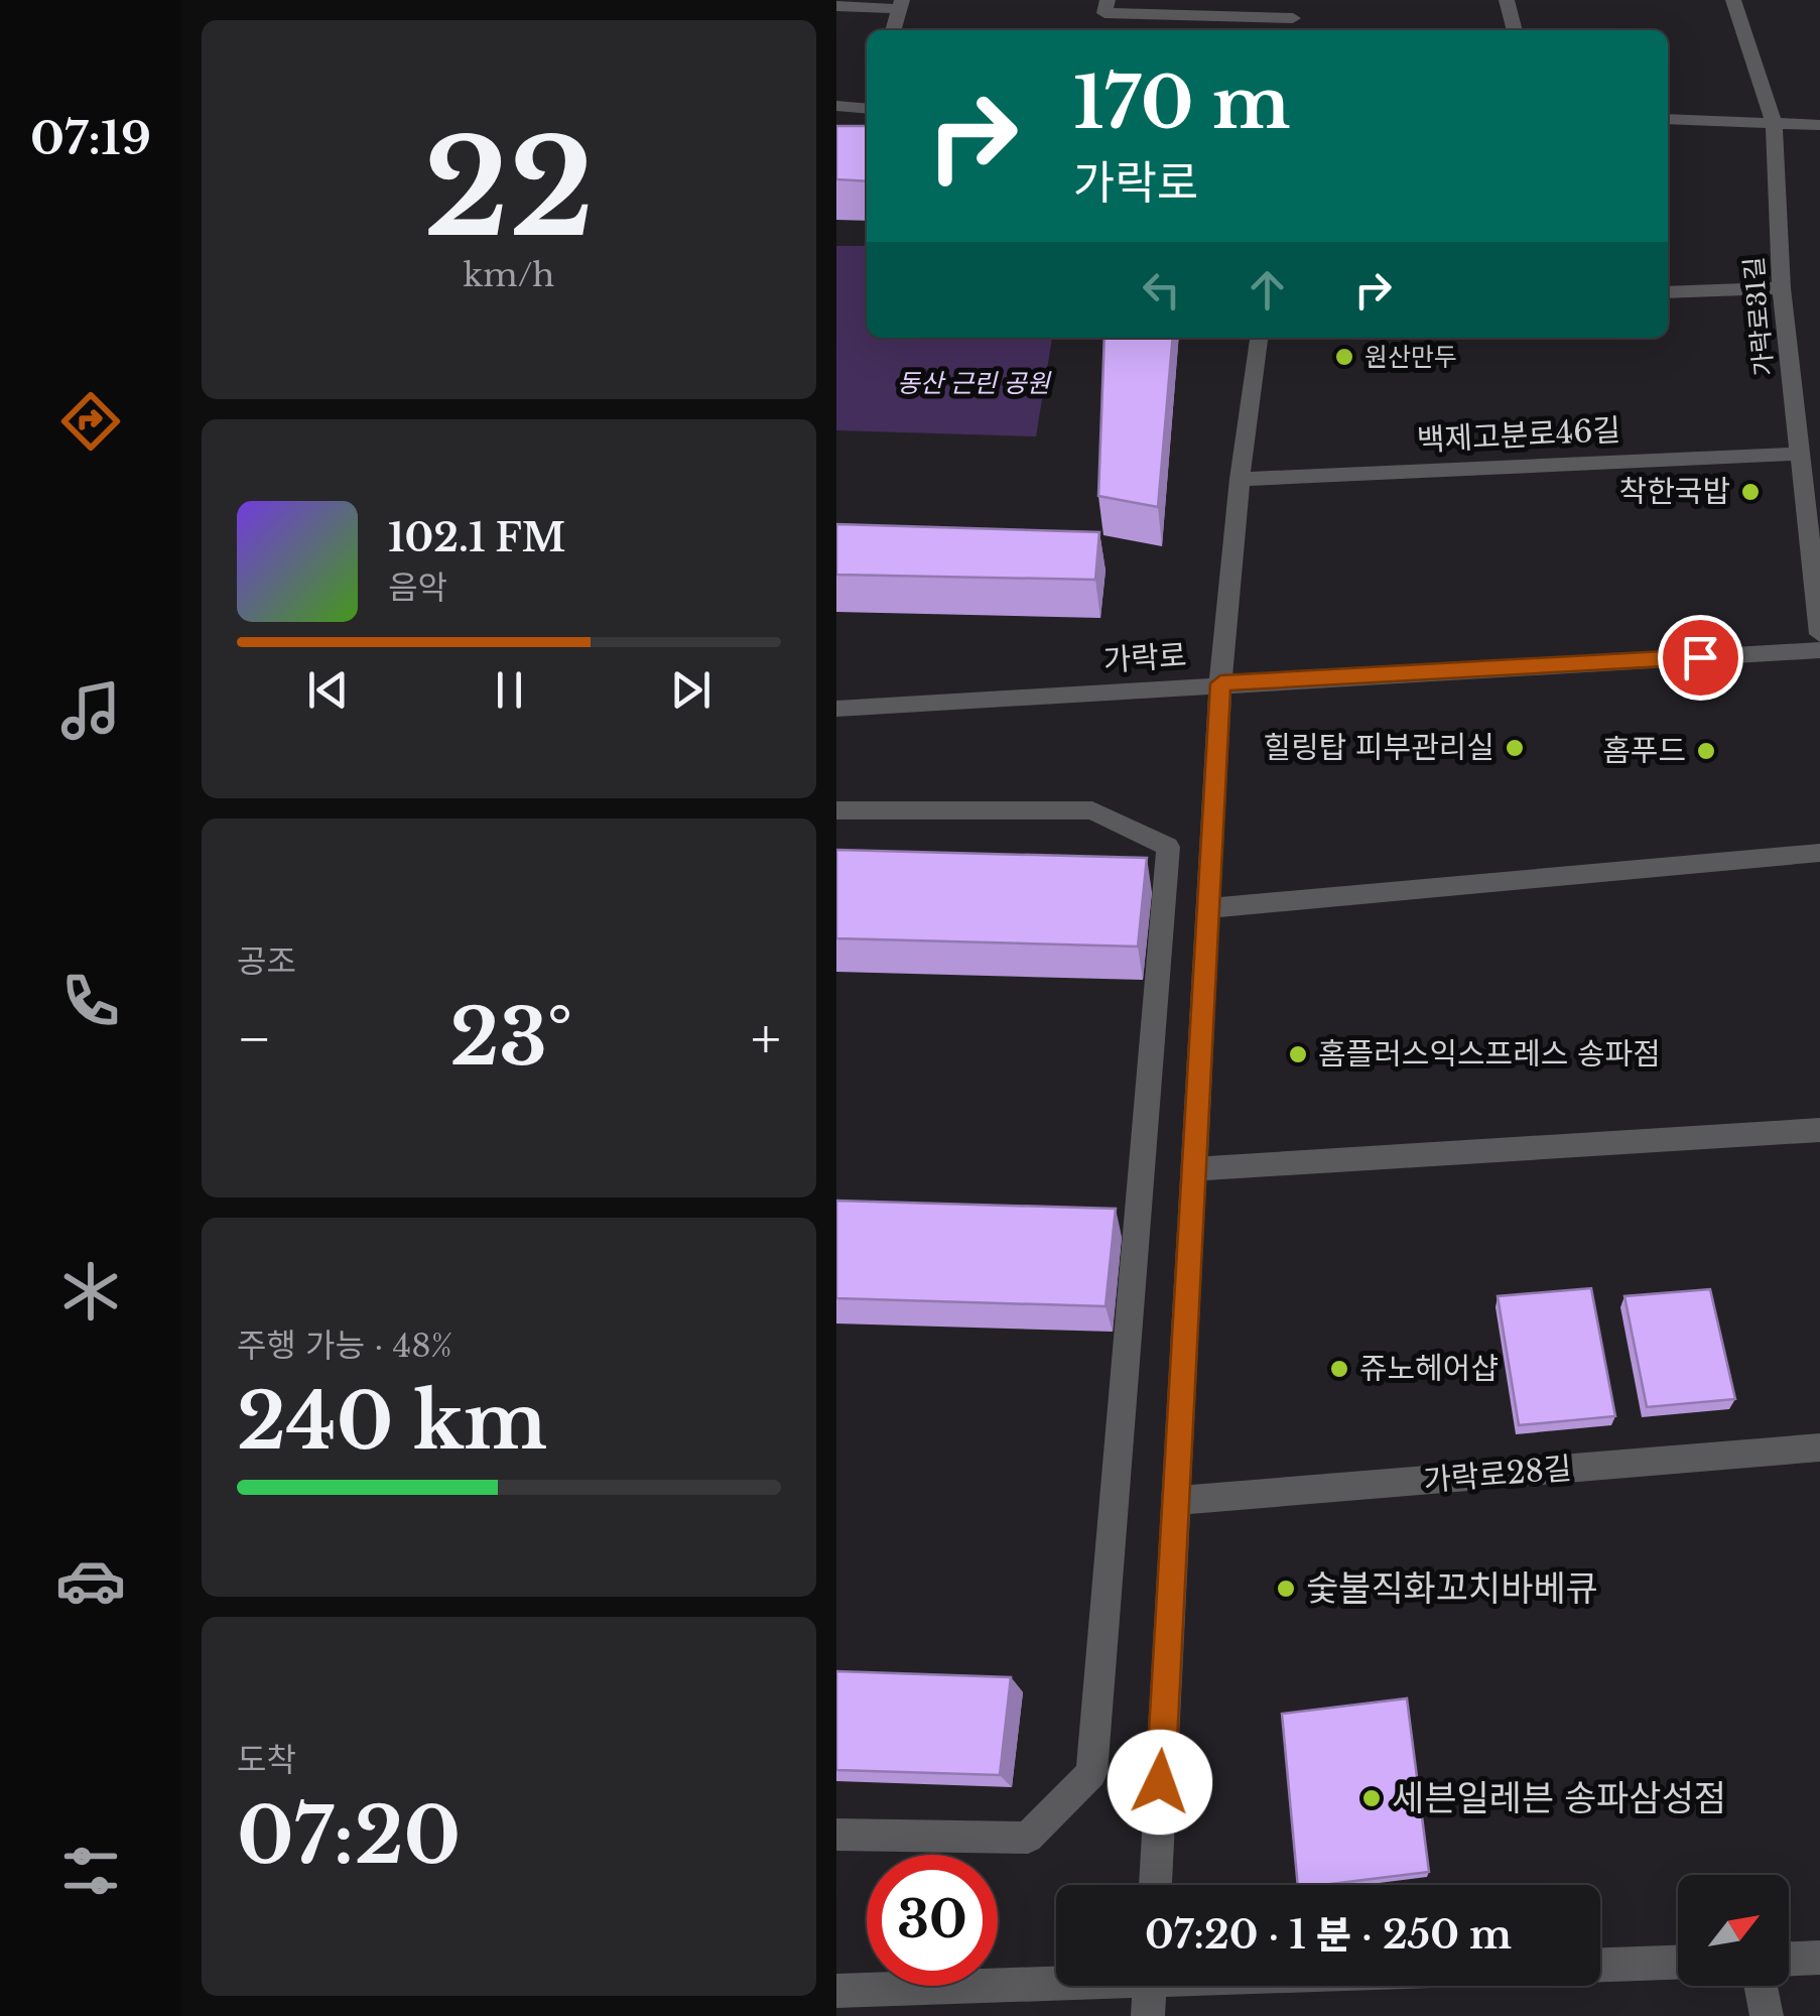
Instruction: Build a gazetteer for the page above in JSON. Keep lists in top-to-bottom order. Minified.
{"streets":{"street":["가락로31길","백제고분로46길","가락로","가락로28길"]},"crossings":[["가락로31길","백제고분로46길"]],"parks":["동산 근린 공원"],"places":["원산만두","착한국밥","힐링탑 피부관리실","홈푸드","홈플러스익스프레스 송파점","쥬노헤어샵","숯불직화꼬치바베큐","세븐일레븐 송파삼성점"],"north":"top right","page":{"tabs":"07:19","tile":[["22","km/h"],"공조",["주행 가능 · 48%","240 km"],["도착","07:20"]],"turn":["170 m","가락로"],"song":["102.1 FM","음악"],"heat":["−","23°","+"],"limit":"30","trip":"07:20 · 1 분 · 250 m"}}
